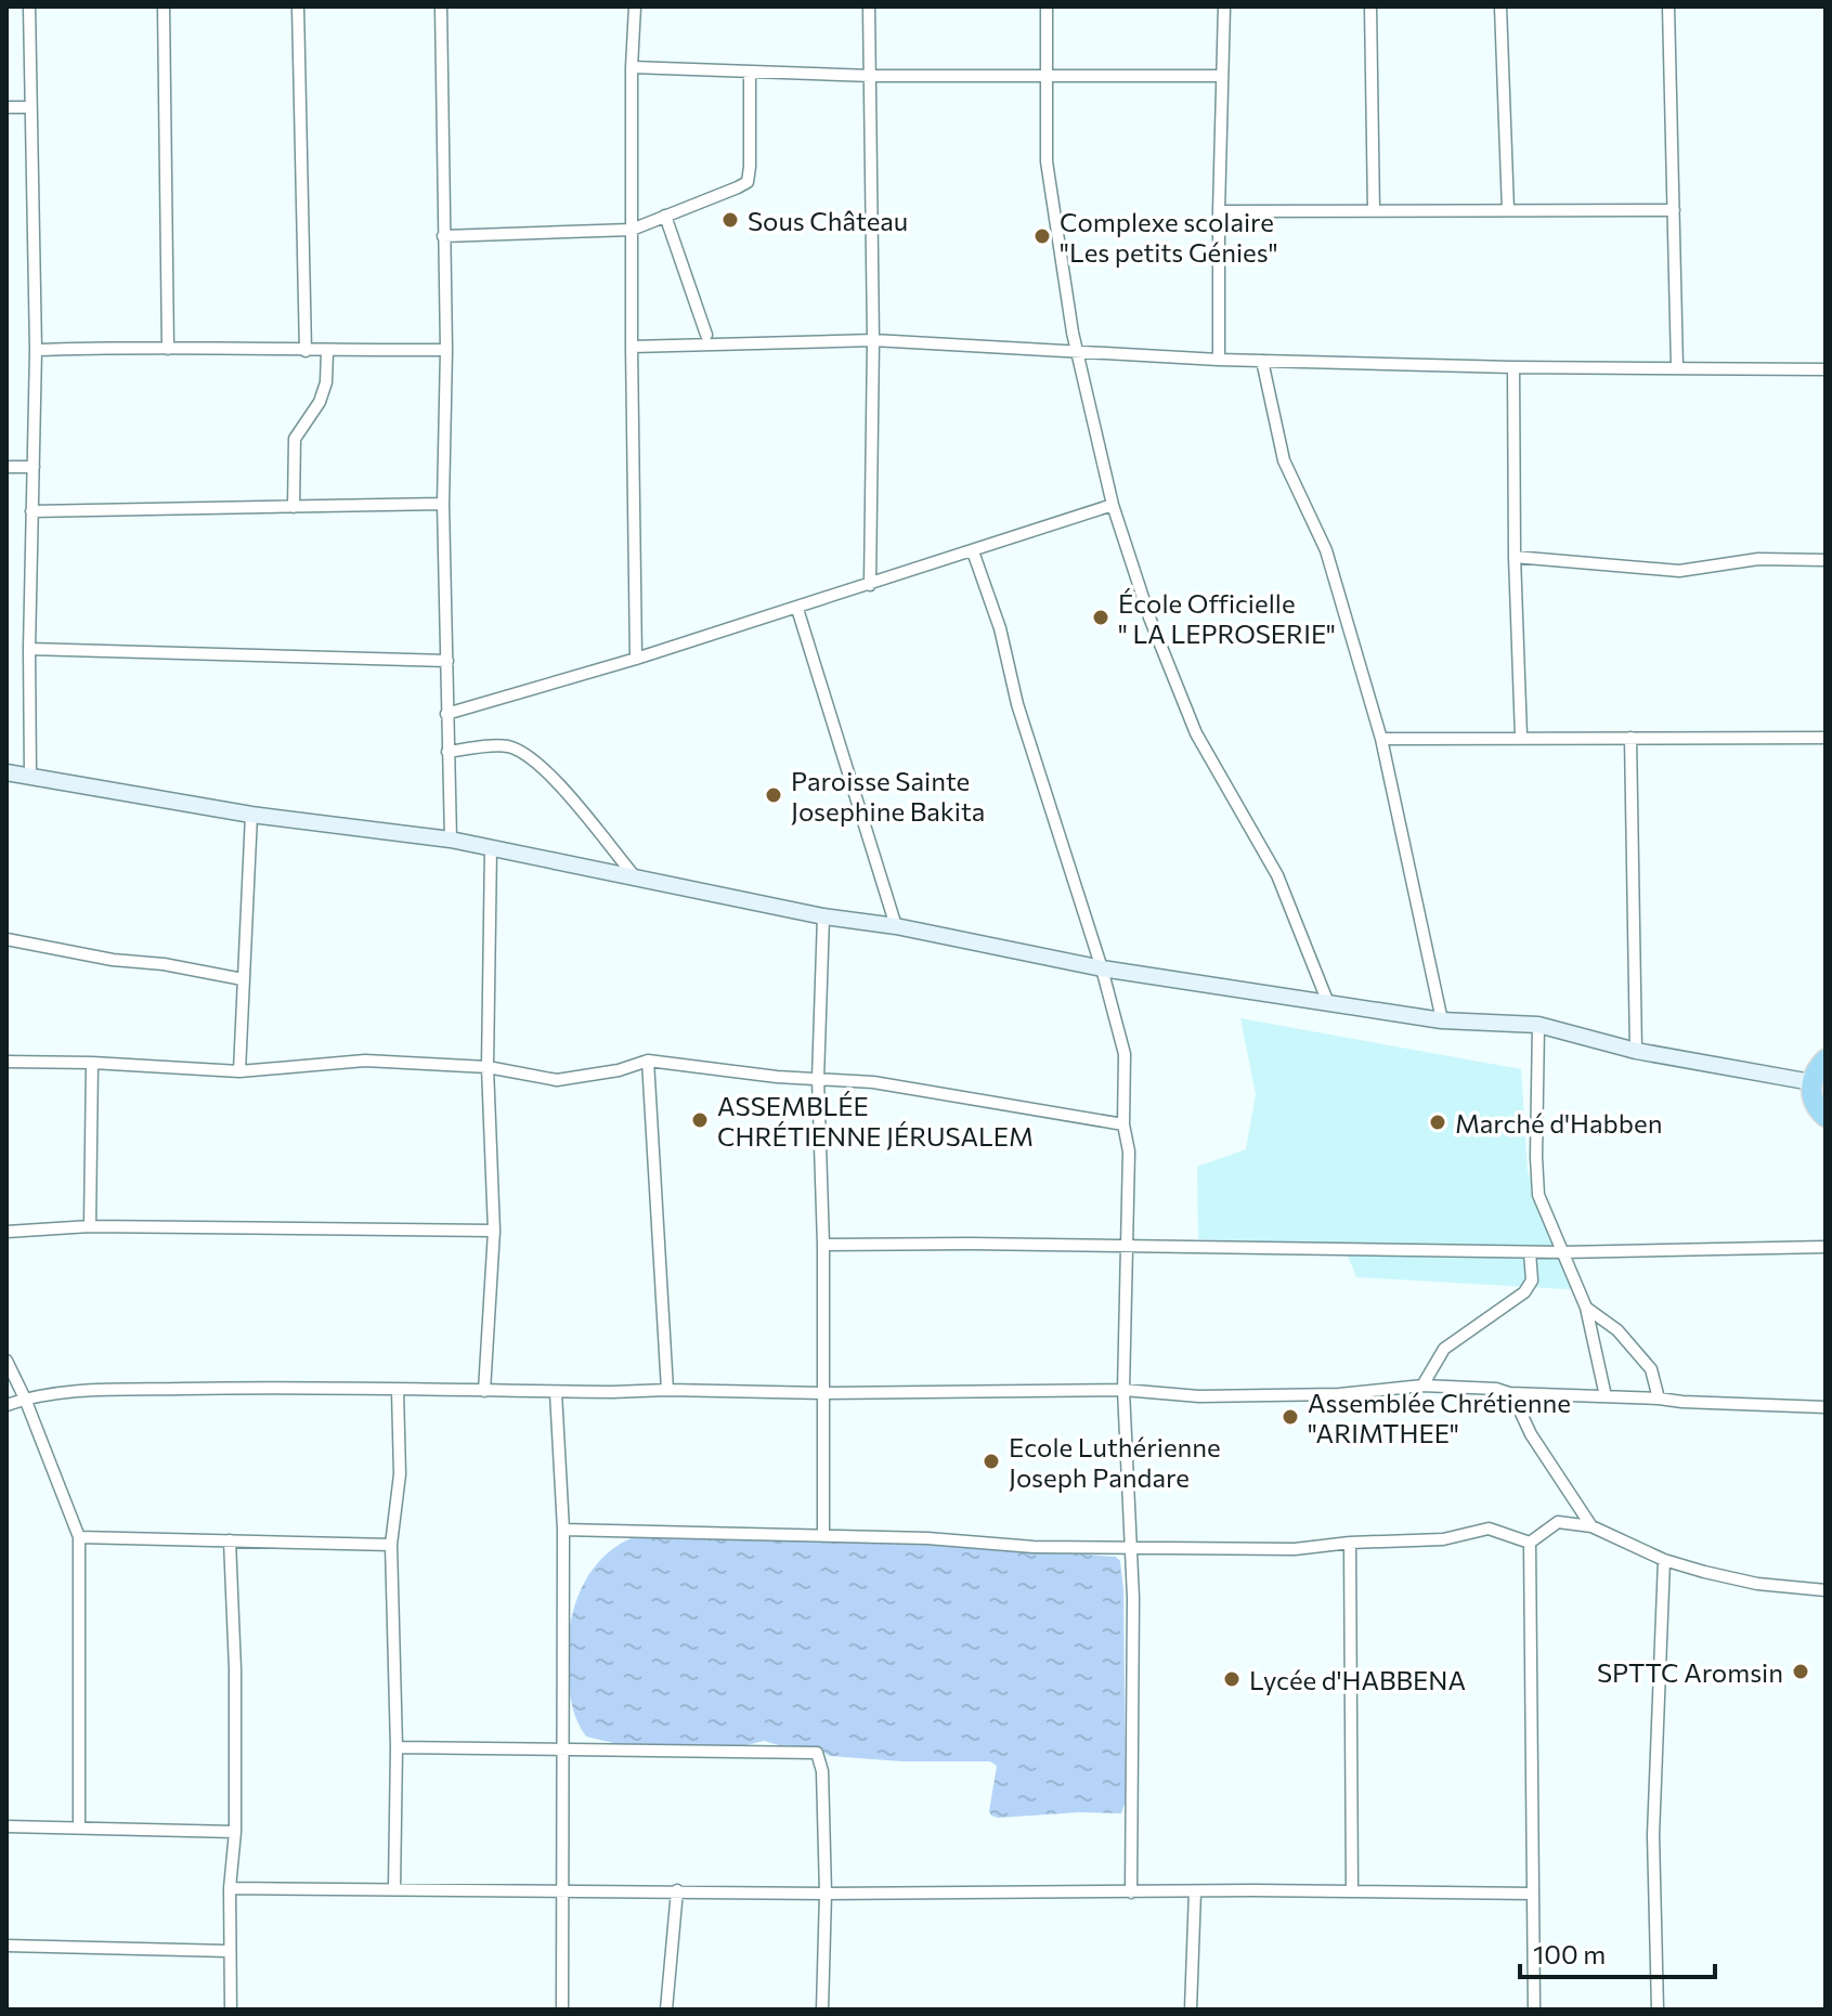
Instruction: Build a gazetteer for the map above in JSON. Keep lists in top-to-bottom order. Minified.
{"places":["Sous Château","Complexe scolaire \"Les petits Génies\"","École Officielle \" LA LEPROSERIE\"","Paroisse Sainte Josephine Bakita","ASSEMBLÉE CHRÉTIENNE JÉRUSALEM","Marché d'Habben","Assemblée Chrétienne \"ARIMTHEE\"","Ecole Luthérienne Joseph Pandare","SPTTC Aromsin","Lycée d'HABBENA"],"scale_bar":"100 m"}
